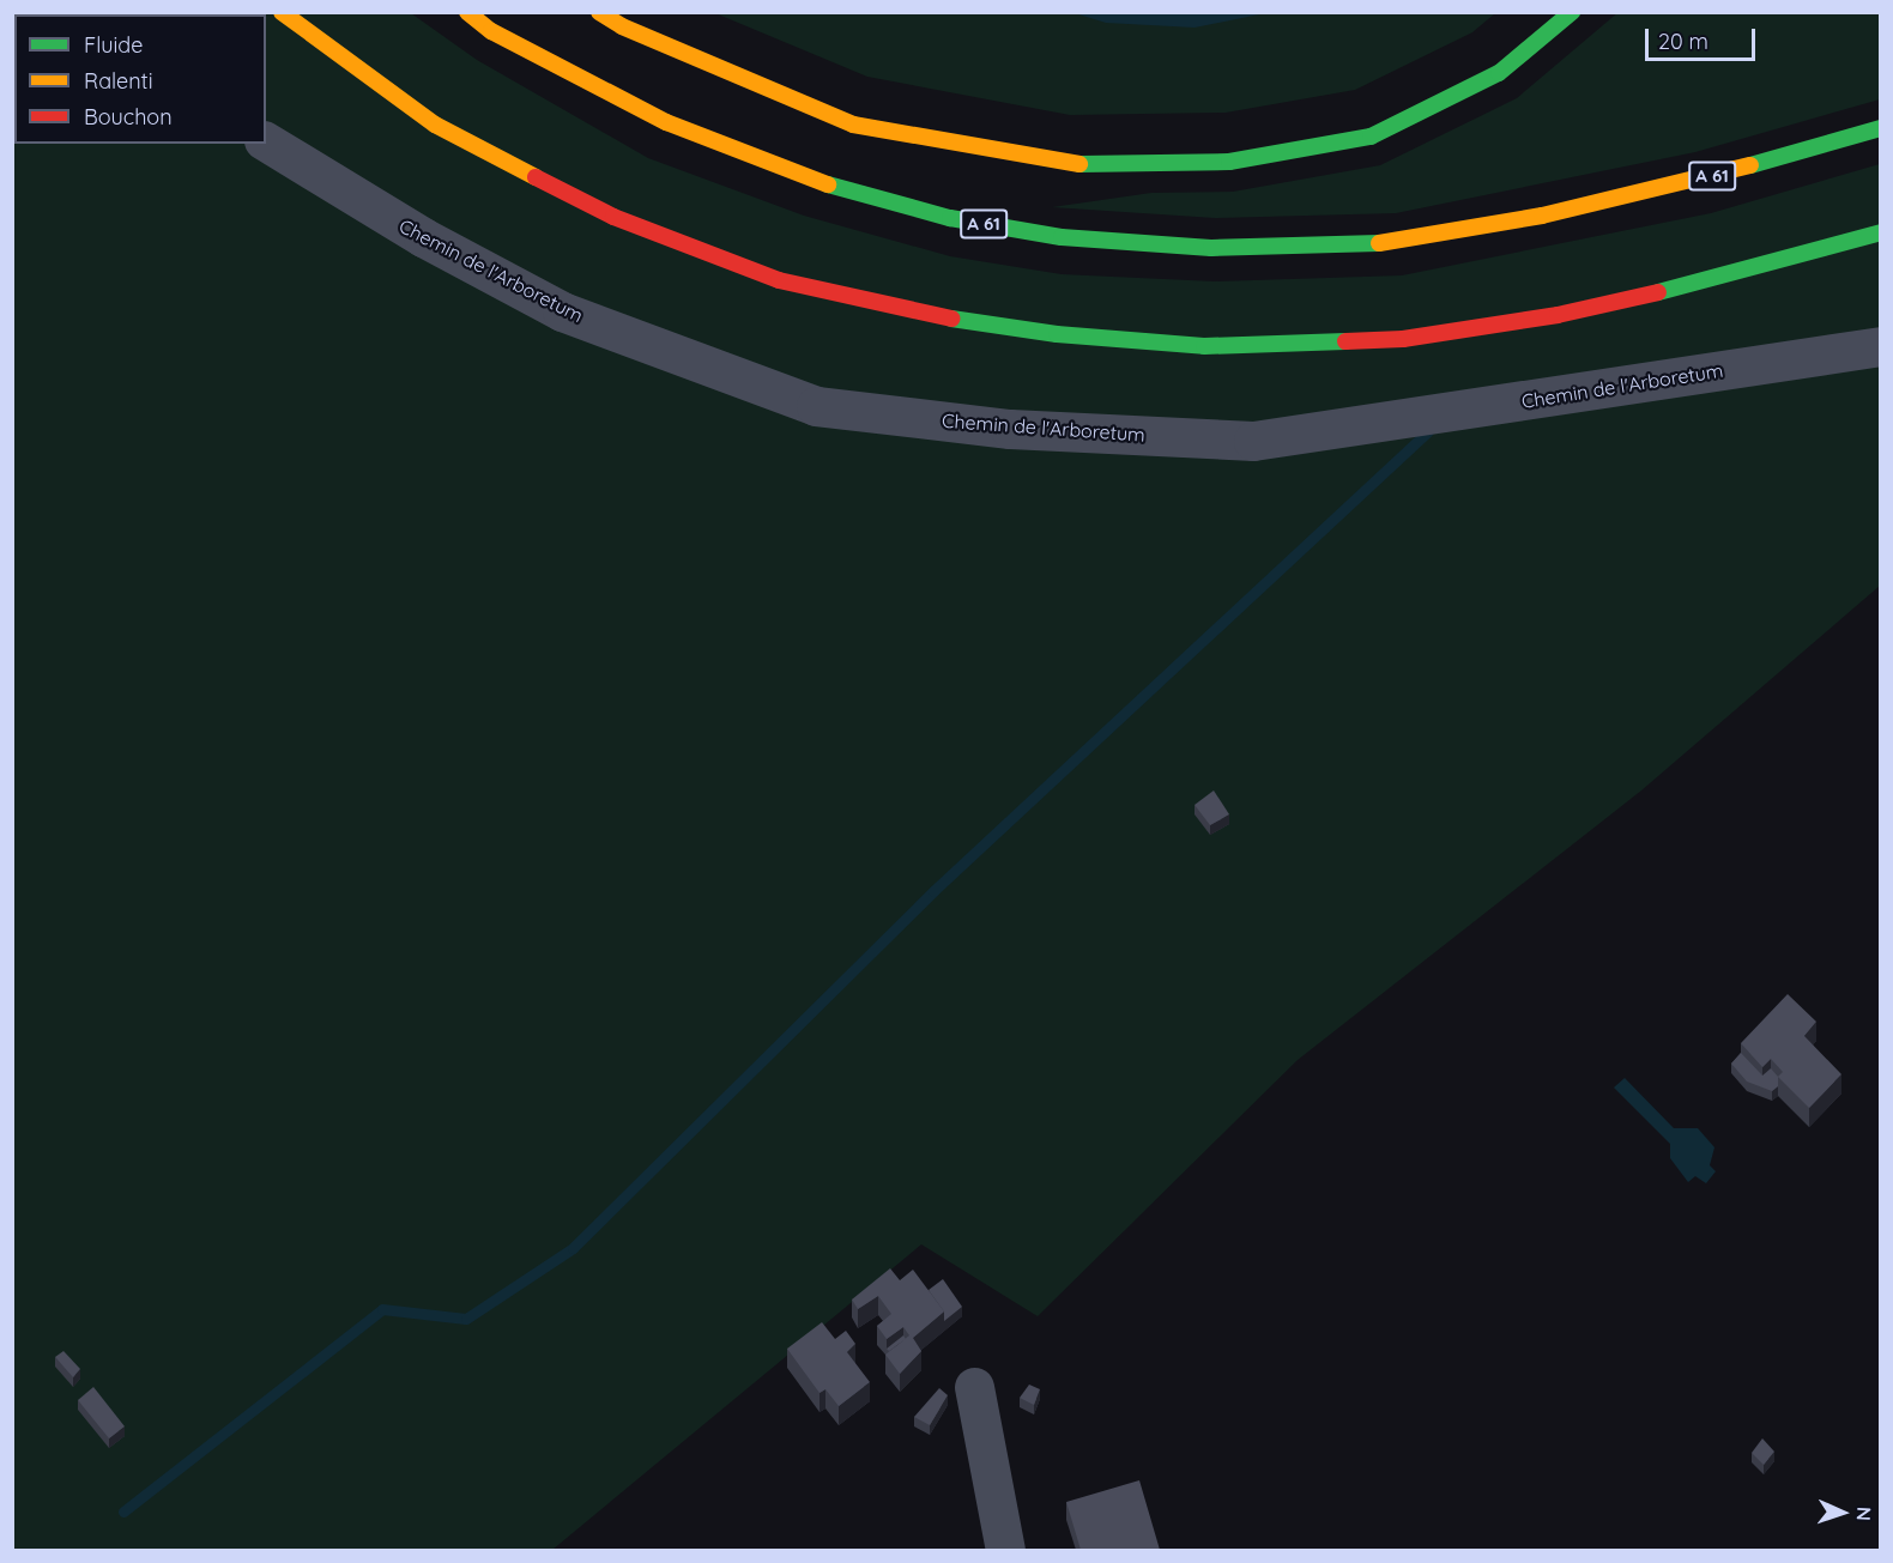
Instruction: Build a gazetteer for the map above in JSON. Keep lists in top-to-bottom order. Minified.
{"streets":{"highway":["A 61"],"street":["Chemin de l'Arboretum"]},"legend":["Fluide","Ralenti","Bouchon"],"scale_bar":"20 m","north":"right"}
